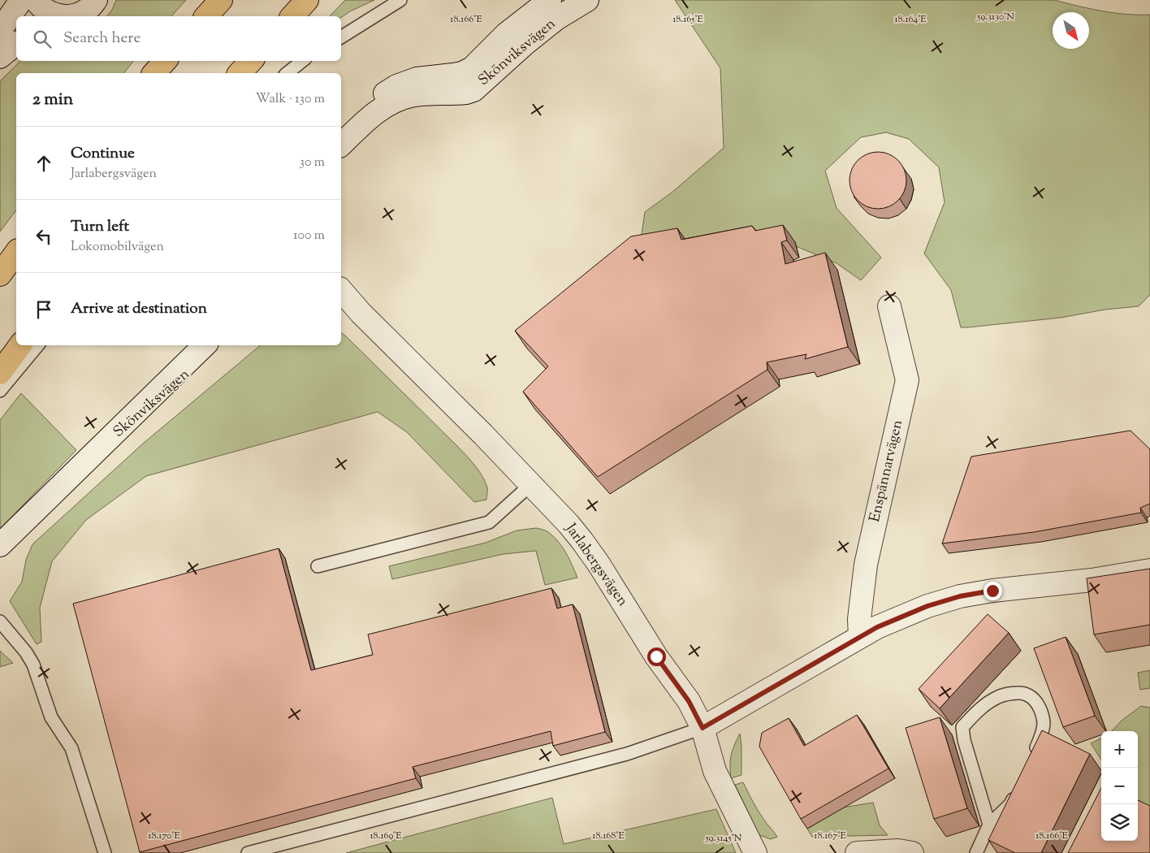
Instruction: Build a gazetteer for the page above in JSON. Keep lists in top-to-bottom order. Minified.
{"streets":{"street":["Skönviksvägen","Enspännarvägen","Jarlabergsvägen"]},"north":"bottom right","page":{"search":"Search here","heading":["2 min","Walk · 130 m"],"list":[["Continue","Jarlabergsvägen","30 m"],["Turn left","Lokomobilvägen","100 m"],"Arrive at destination"],"map_buttons":["+","−"]},"coordinates":["59.3130°N","18.166°E","18.165°E","18.164°E","18.170°E","18.169°E","18.168°E","18.167°E","59.3145°N"]}
